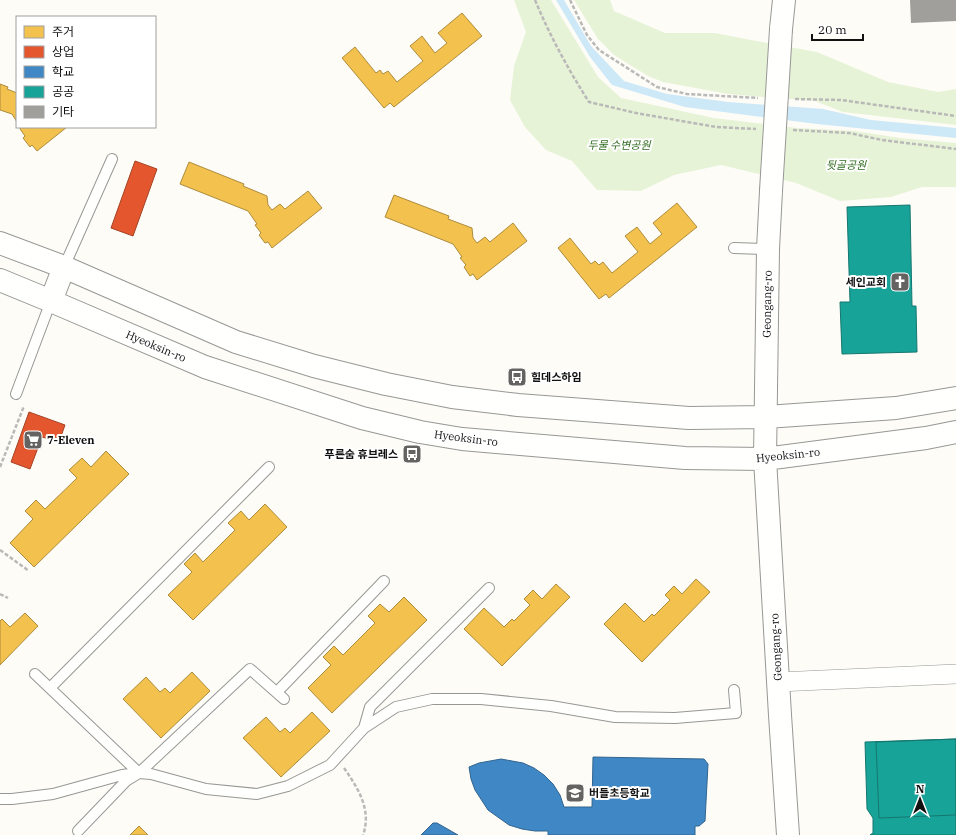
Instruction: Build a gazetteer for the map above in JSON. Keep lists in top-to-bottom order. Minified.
{"streets":{"street":["Geongang-ro","Hyeoksin-ro"]},"crossings":[["Geongang-ro","Hyeoksin-ro"]],"parks":["두물 수변공원","뒷골공원"],"places":{"church":["세인교회"],"bus stop":["힐데스하임","푸른숨 휴브레스"],"supermarket":["7-Eleven"],"school or university":["버들초등학교"]},"legend":["주거","상업","학교","공공","기타"],"scale_bar":"20 m","north":"top"}
